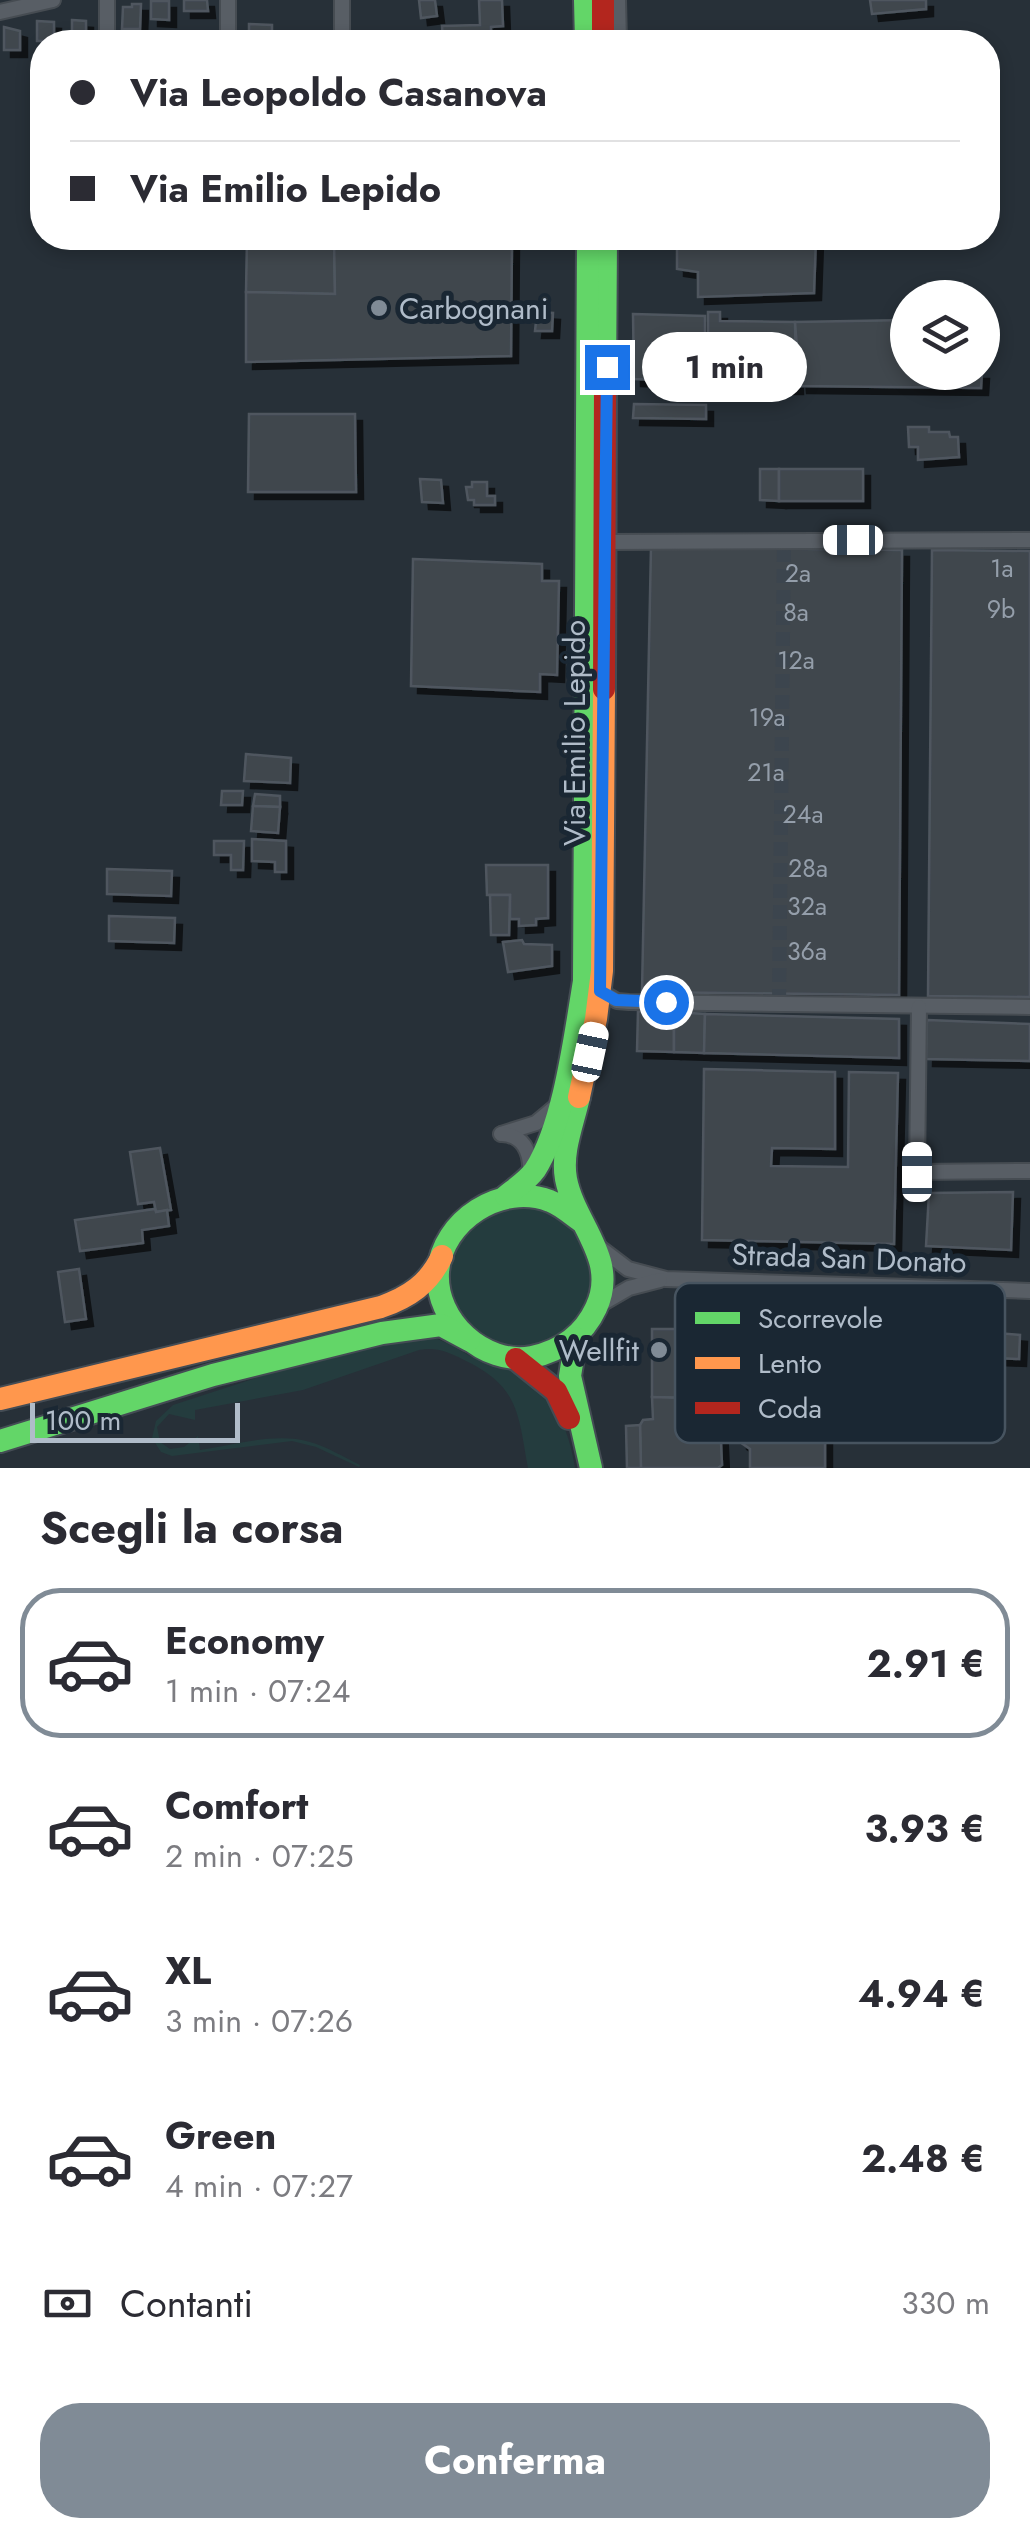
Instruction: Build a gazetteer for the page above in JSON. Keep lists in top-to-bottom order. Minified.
{"streets":{"main road":["Via Emilio Lepido"],"street":["Strada San Donato"]},"crossings":[["Via Emilio Lepido","Strada San Donato"]],"places":["Carbognani","Wellfit"],"house_numbers":["1a","2a","9b","8a","12a","19a","21a","24a","28a","32a","36a"],"legend":["Scorrevole","Lento","Coda"],"scale_bar":"100 m","page":{"banner":["Via Leopoldo Casanova","Via Emilio Lepido"],"bubble":"1 min","scale":"100 m","heading":"Scegli la corsa","list":[{"name":"Economy","note":"1 min · 07:24","value":"2.91 €"},{"name":"Comfort","note":"2 min · 07:25","value":"3.93 €"},{"name":"XL","note":"3 min · 07:26","value":"4.94 €"},{"name":"Green","note":"4 min · 07:27","value":"2.48 €"}],"pay":["Contanti","330 m"],"buttons":"Conferma"}}
